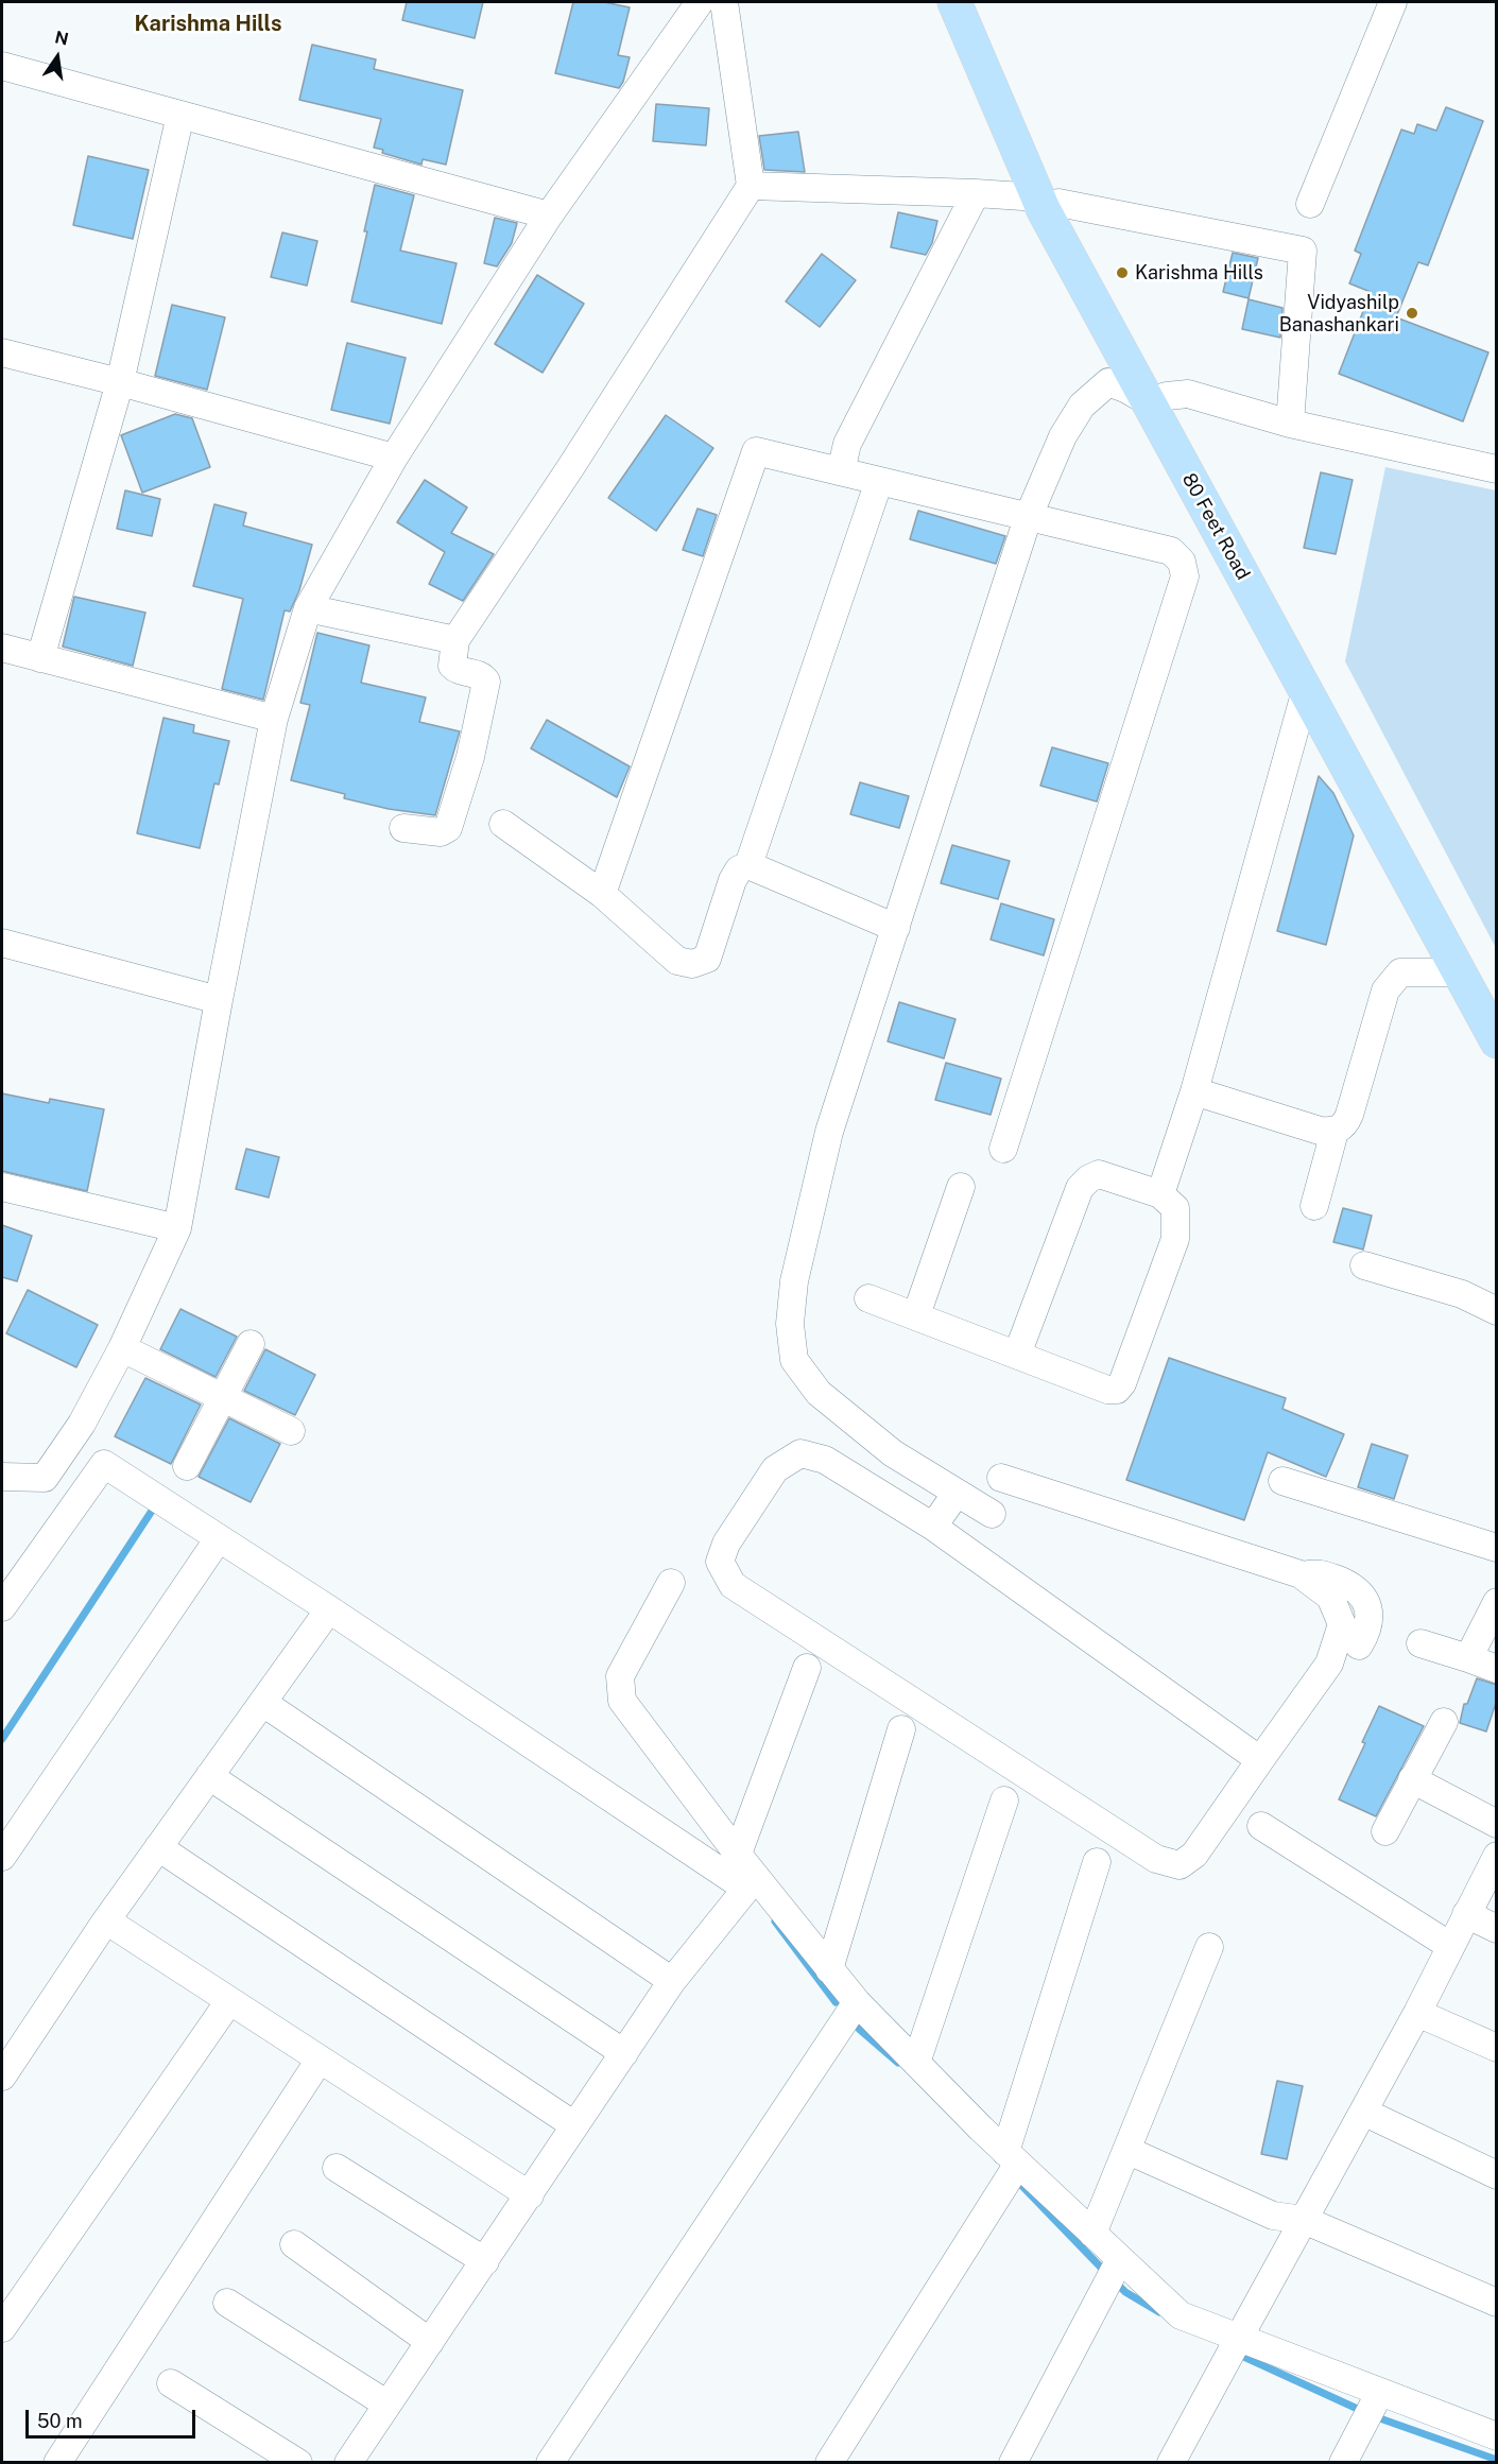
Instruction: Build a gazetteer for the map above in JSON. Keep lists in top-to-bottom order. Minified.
{"streets":{"main road":["80 Feet Road"]},"districts":["Karishma Hills"],"places":["Karishma Hills","Vidyashilp Banashankari"],"scale_bar":"50 m","north":"top"}
